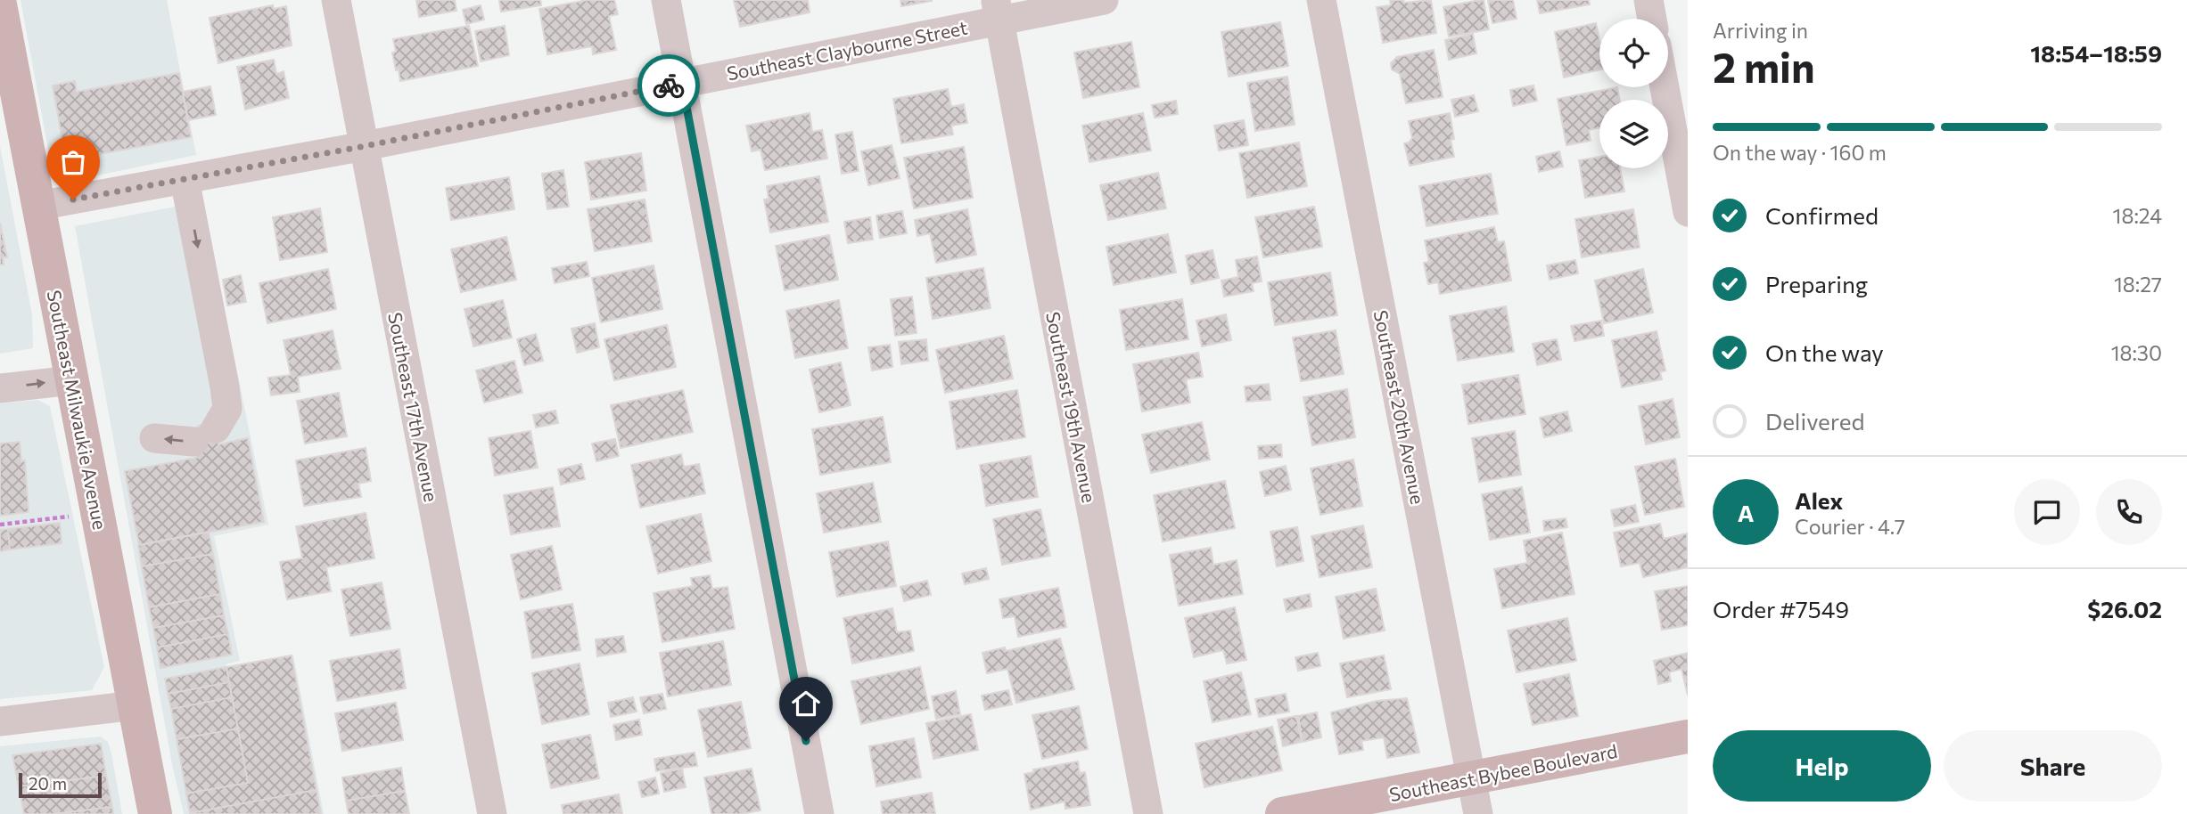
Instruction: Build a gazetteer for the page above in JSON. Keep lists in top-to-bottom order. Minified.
{"streets":{"main road":["Southeast Milwaukie Avenue","Southeast Bybee Boulevard"],"street":["Southeast Claybourne Street","Southeast 17th Avenue","Southeast 19th Avenue","Southeast 20th Avenue"]},"crossings":[["Southeast Claybourne Street","Southeast 17th Avenue"],["Southeast Claybourne Street","Southeast 19th Avenue"],["Southeast Claybourne Street","Southeast Milwaukie Avenue"],["Southeast 20th Avenue","Southeast Bybee Boulevard"]],"scale_bar":"20 m","page":{"heading":["2 min","Arriving in","18:54–18:59"],"panel":["Alex","Courier · 4.7","Order #7549","$26.02"],"bar":"On the way · 160 m","list":[["Confirmed","18:24"],["Preparing","18:27"],["On the way","18:30"],"Delivered"],"round":"A","buttons":["Help","Share"],"scale":"20 m"}}
